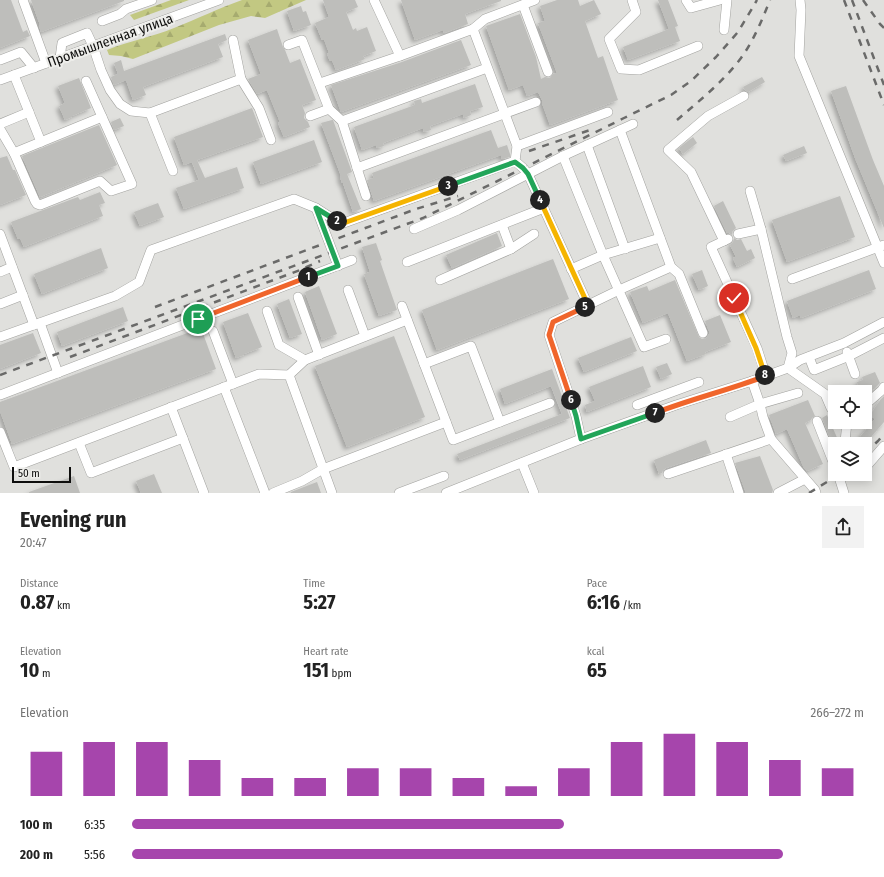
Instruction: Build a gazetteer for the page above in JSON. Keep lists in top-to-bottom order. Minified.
{"streets":{"street":["Промышленная улица"]},"scale_bar":"50 m","page":{"pins":["3","4","2","1","5","8","6","7"],"scale":"50 m","heading":["Evening run","20:47"],"stats":[["Distance","0.87 km"],["Time","5:27"],["Pace","6:16 /km"],["Elevation","10 m"],["Heart rate","151 bpm"],["kcal","65"]],"chart":["Elevation","266–272 m"],"list":[{"name":"100 m","note":"6:35"},{"name":"200 m","note":"5:56"}]}}
